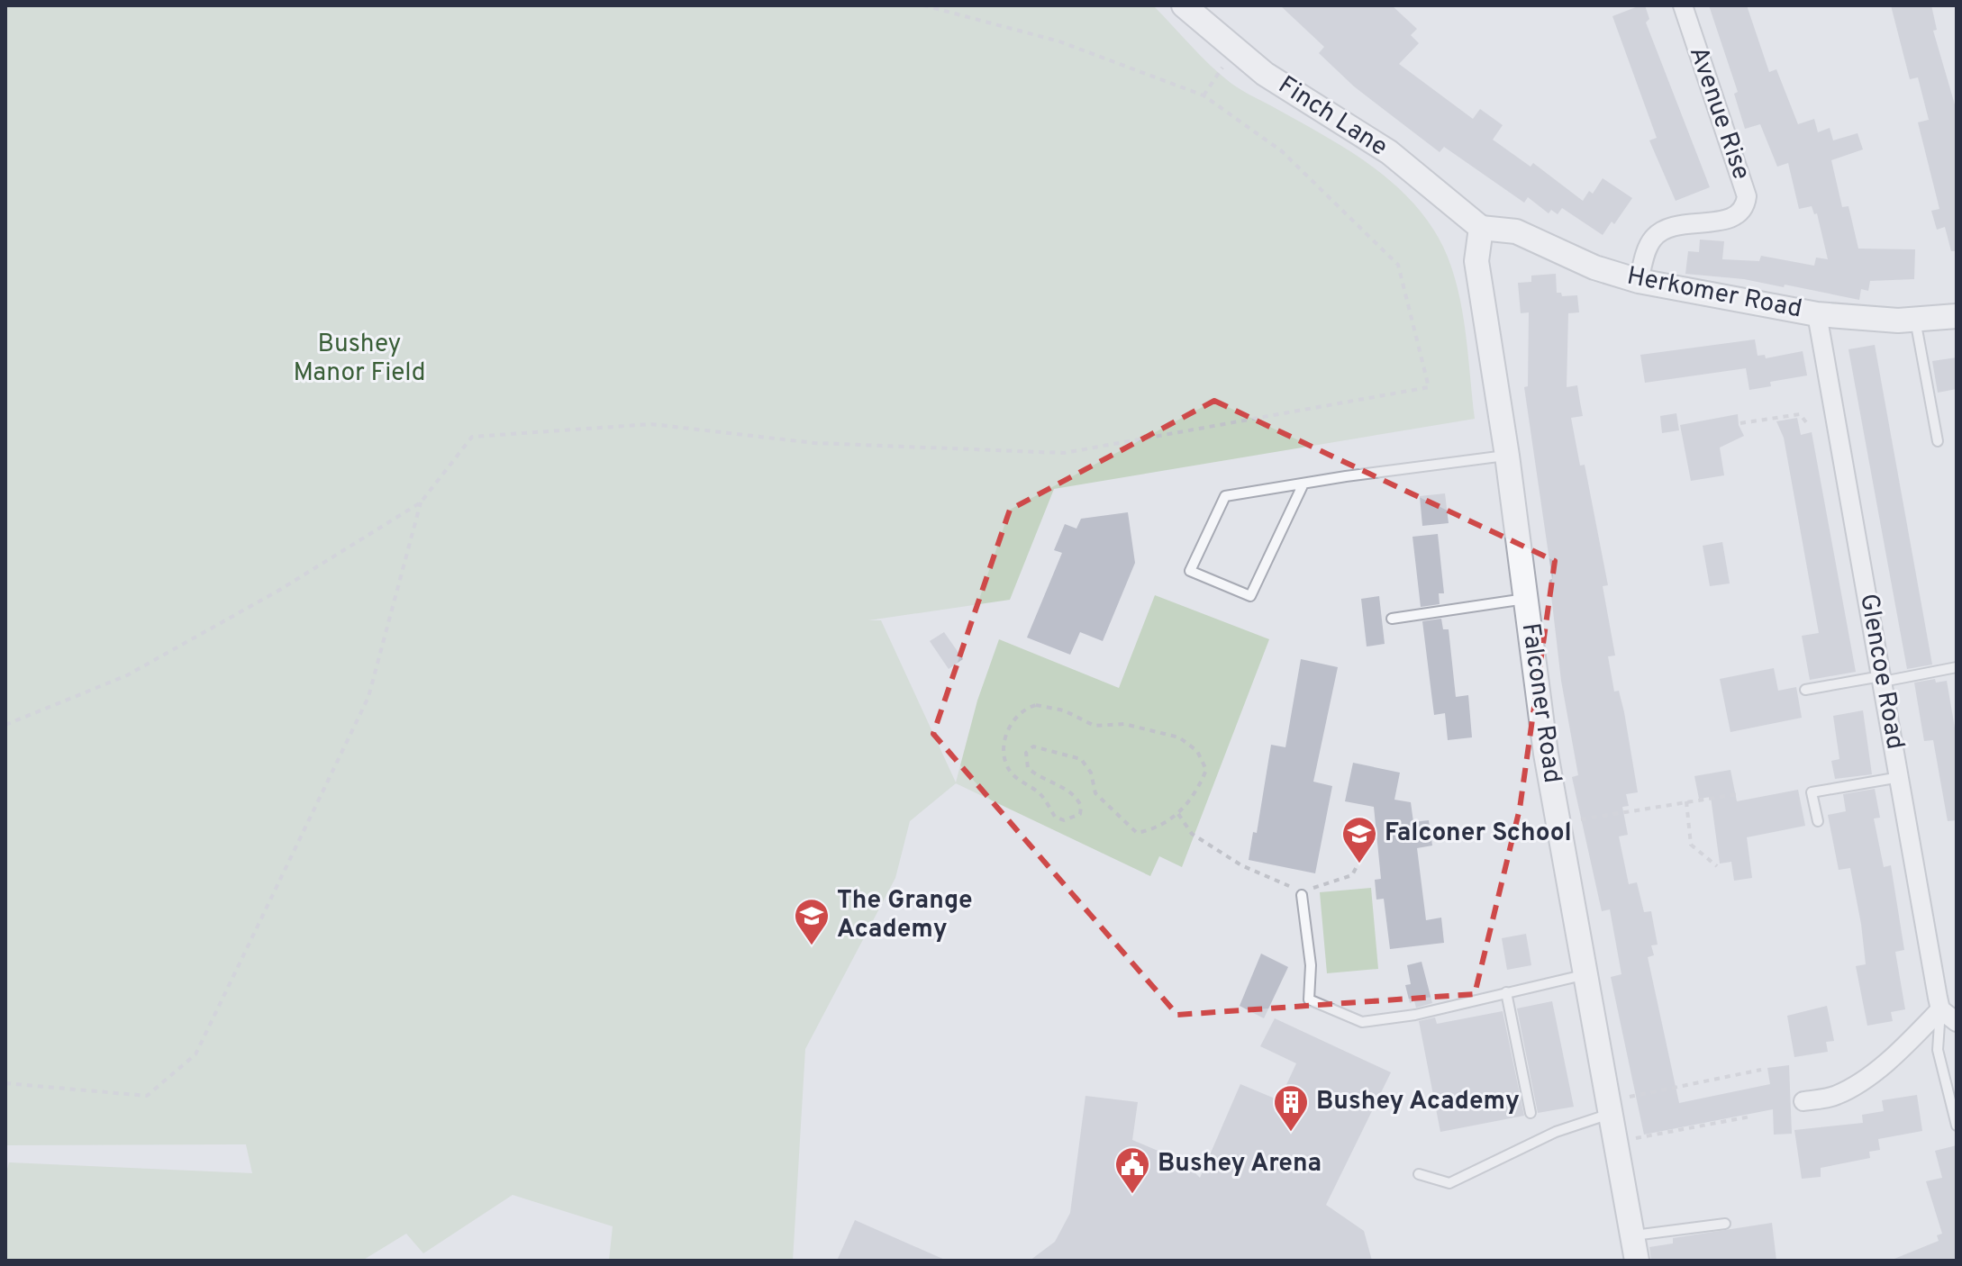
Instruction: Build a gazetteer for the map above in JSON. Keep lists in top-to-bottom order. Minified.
{"streets":{"street":["Avenue Rise","Finch Lane","Herkomer Road","Glencoe Road","Falconer Road"]},"crossings":[["Avenue Rise","Herkomer Road"],["Finch Lane","Herkomer Road"],["Finch Lane","Falconer Road"],["Herkomer Road","Glencoe Road"],["Herkomer Road","Falconer Road"]],"parks":["Bushey Manor Field"],"places":{"school or university":["Falconer School","The Grange Academy"],"building":["Bushey Academy"],"public building":["Bushey Arena"]}}
